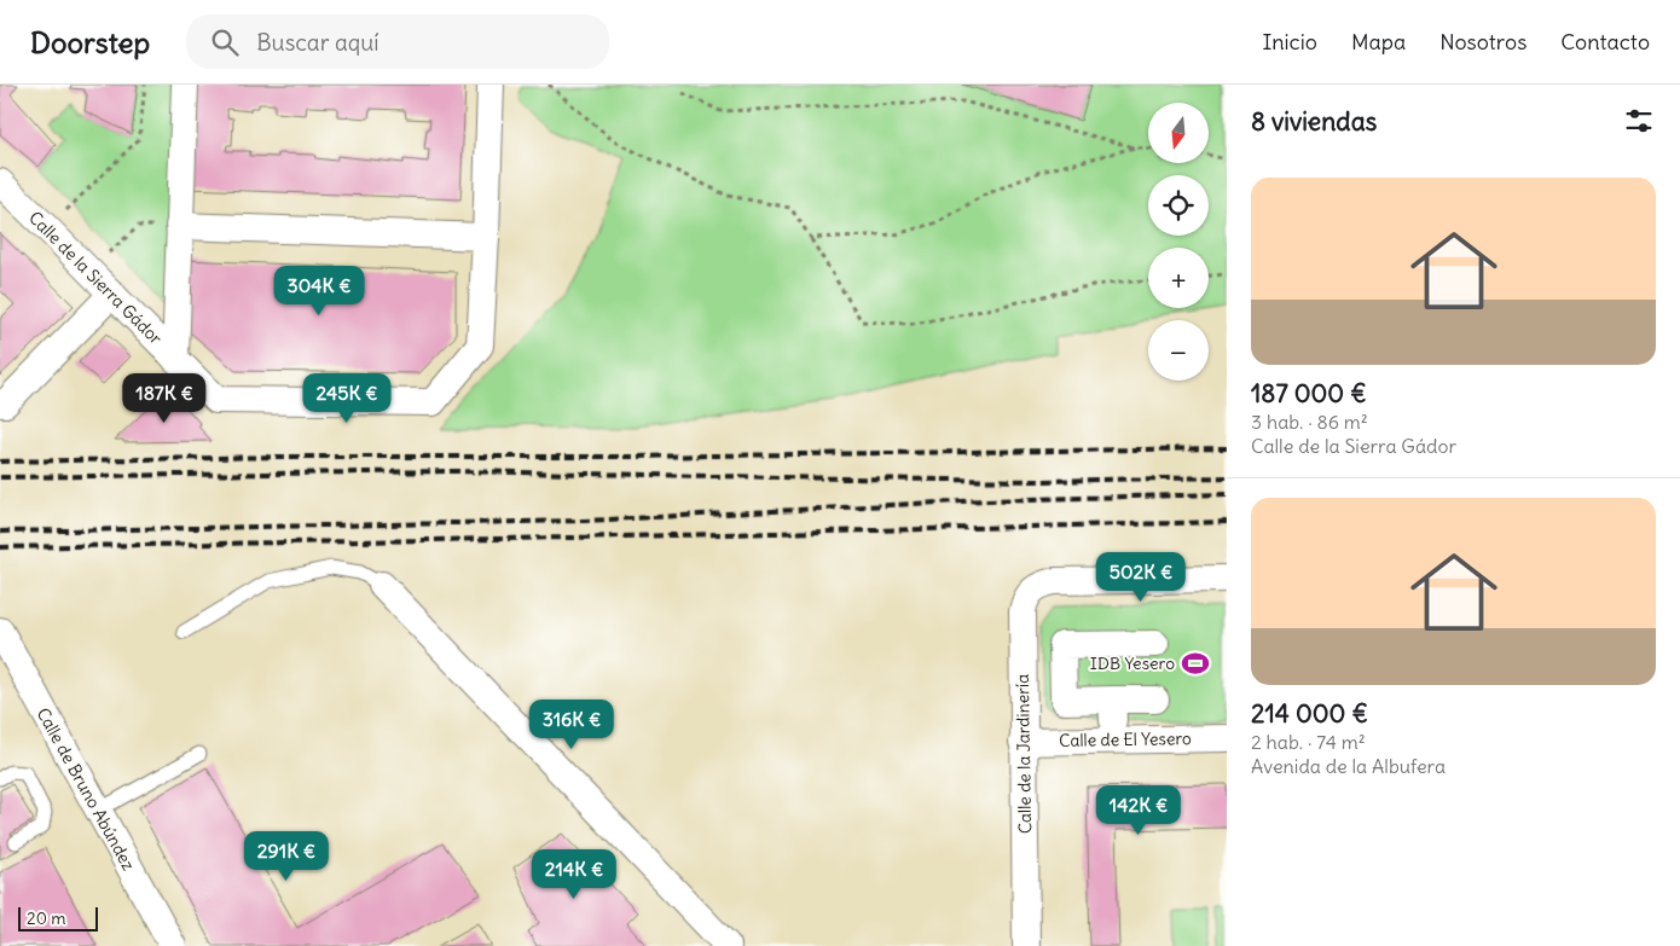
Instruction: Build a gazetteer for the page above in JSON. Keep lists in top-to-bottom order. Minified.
{"streets":{"street":["Calle de la Sierra Gádor","Calle de El Yesero","Calle de la Jardinería","Calle de Bruno Abúndez"]},"crossings":[["Calle de El Yesero","Calle de la Jardinería"]],"places":{"sports":["IDB Yesero"]},"scale_bar":"20 m","north":"bottom","page":{"header":"Doorstep","search":"Buscar aquí","nav":["Inicio","Mapa","Nosotros","Contacto"],"heading":"8 viviendas","map_buttons":["+","−"],"list":[{"name":"187 000 €","note":"3 hab. · 86 m² · Calle de la Sierra Gádor"},{"name":"214 000 €","note":"2 hab. · 74 m² · Avenida de la Albufera"}],"price":["304K €","187K €","245K €","502K €","316K €","142K €","291K €","214K €"],"scale":"20 m"}}
